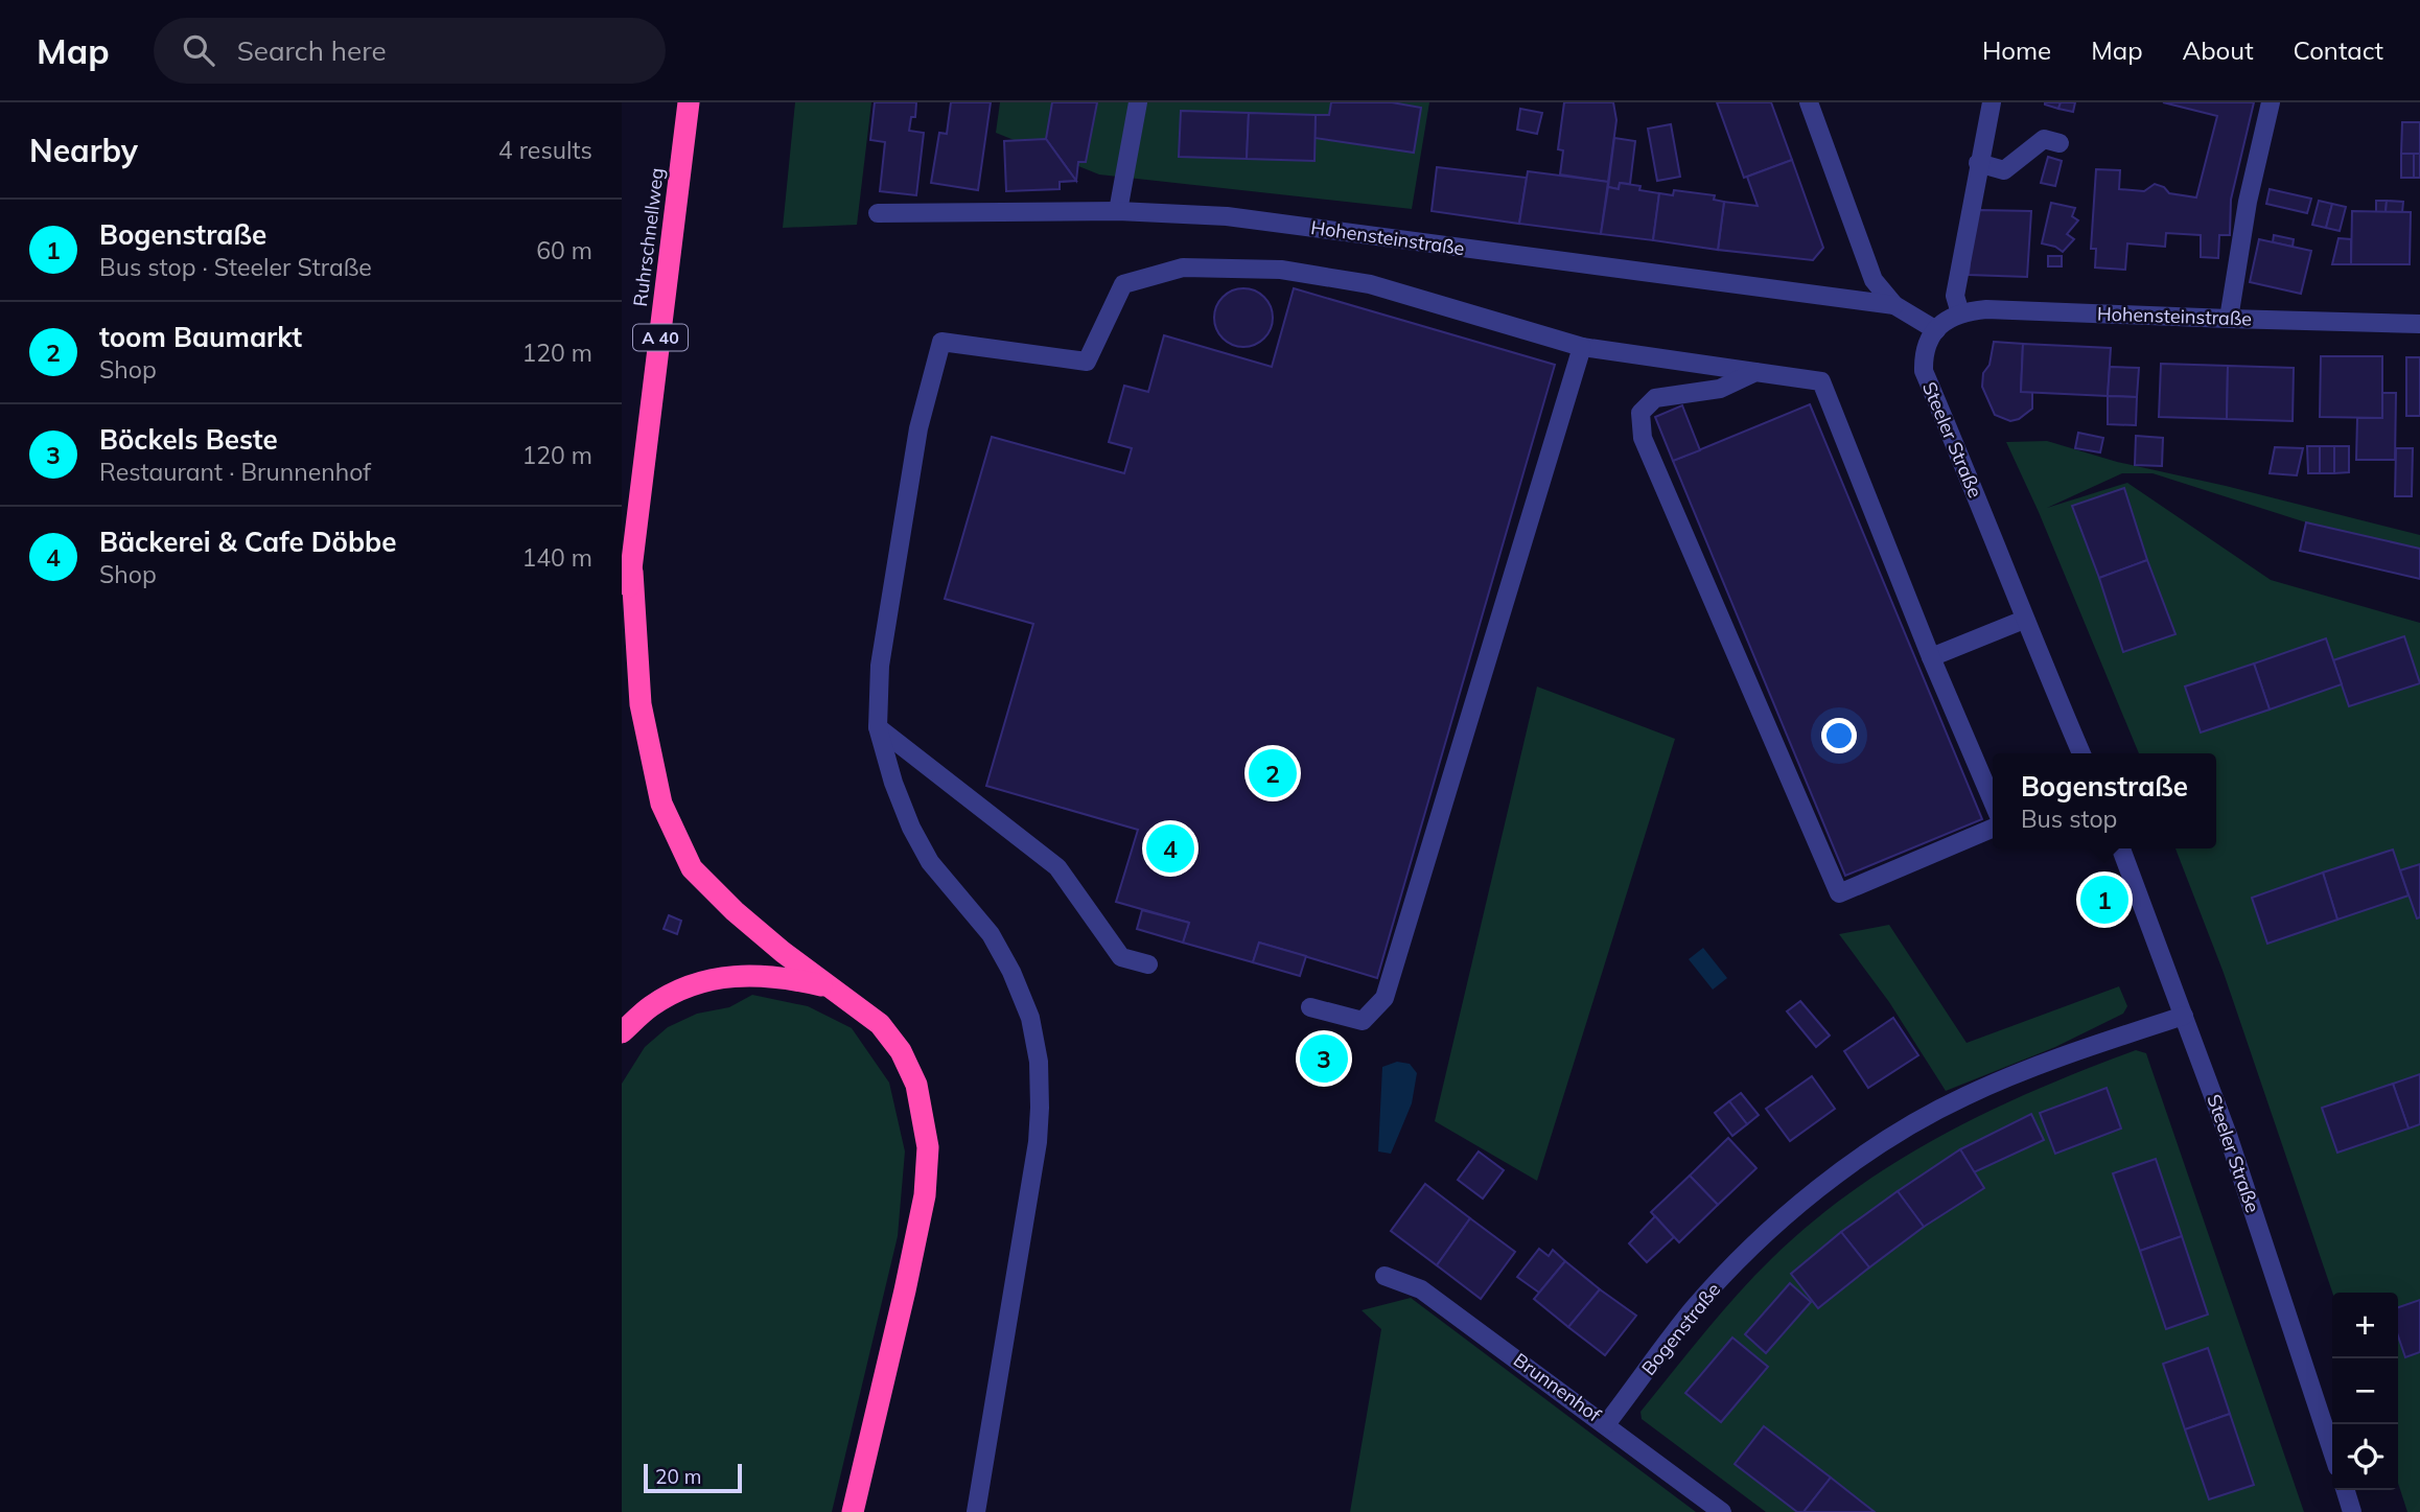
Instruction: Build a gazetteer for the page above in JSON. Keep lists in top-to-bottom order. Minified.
{"streets":{"highway":["Ruhrschnellweg","A 40"],"street":["Hohensteinstraße","Steeler Straße","Bogenstraße","Brunnenhof"]},"crossings":[["Hohensteinstraße","Steeler Straße"],["Steeler Straße","Bogenstraße"],["Bogenstraße","Brunnenhof"]],"scale_bar":"20 m","page":{"header":"Map","search":"Search here","nav":["Home","Map","About","Contact"],"heading":["Nearby","4 results"],"list":[{"mark":"1","name":"Bogenstraße","note":"Bus stop · Steeler Straße","value":"60 m"},{"mark":"2","name":"toom Baumarkt","note":"Shop","value":"120 m"},{"mark":"3","name":"Böckels Beste","note":"Restaurant · Brunnenhof","value":"120 m"},{"mark":"4","name":"Bäckerei & Cafe Döbbe","note":"Shop","value":"140 m"}],"pins":["2","4","1","3"],"popup":["Bogenstraße","Bus stop"],"map_buttons":["+","−"],"scale":"20 m"}}
